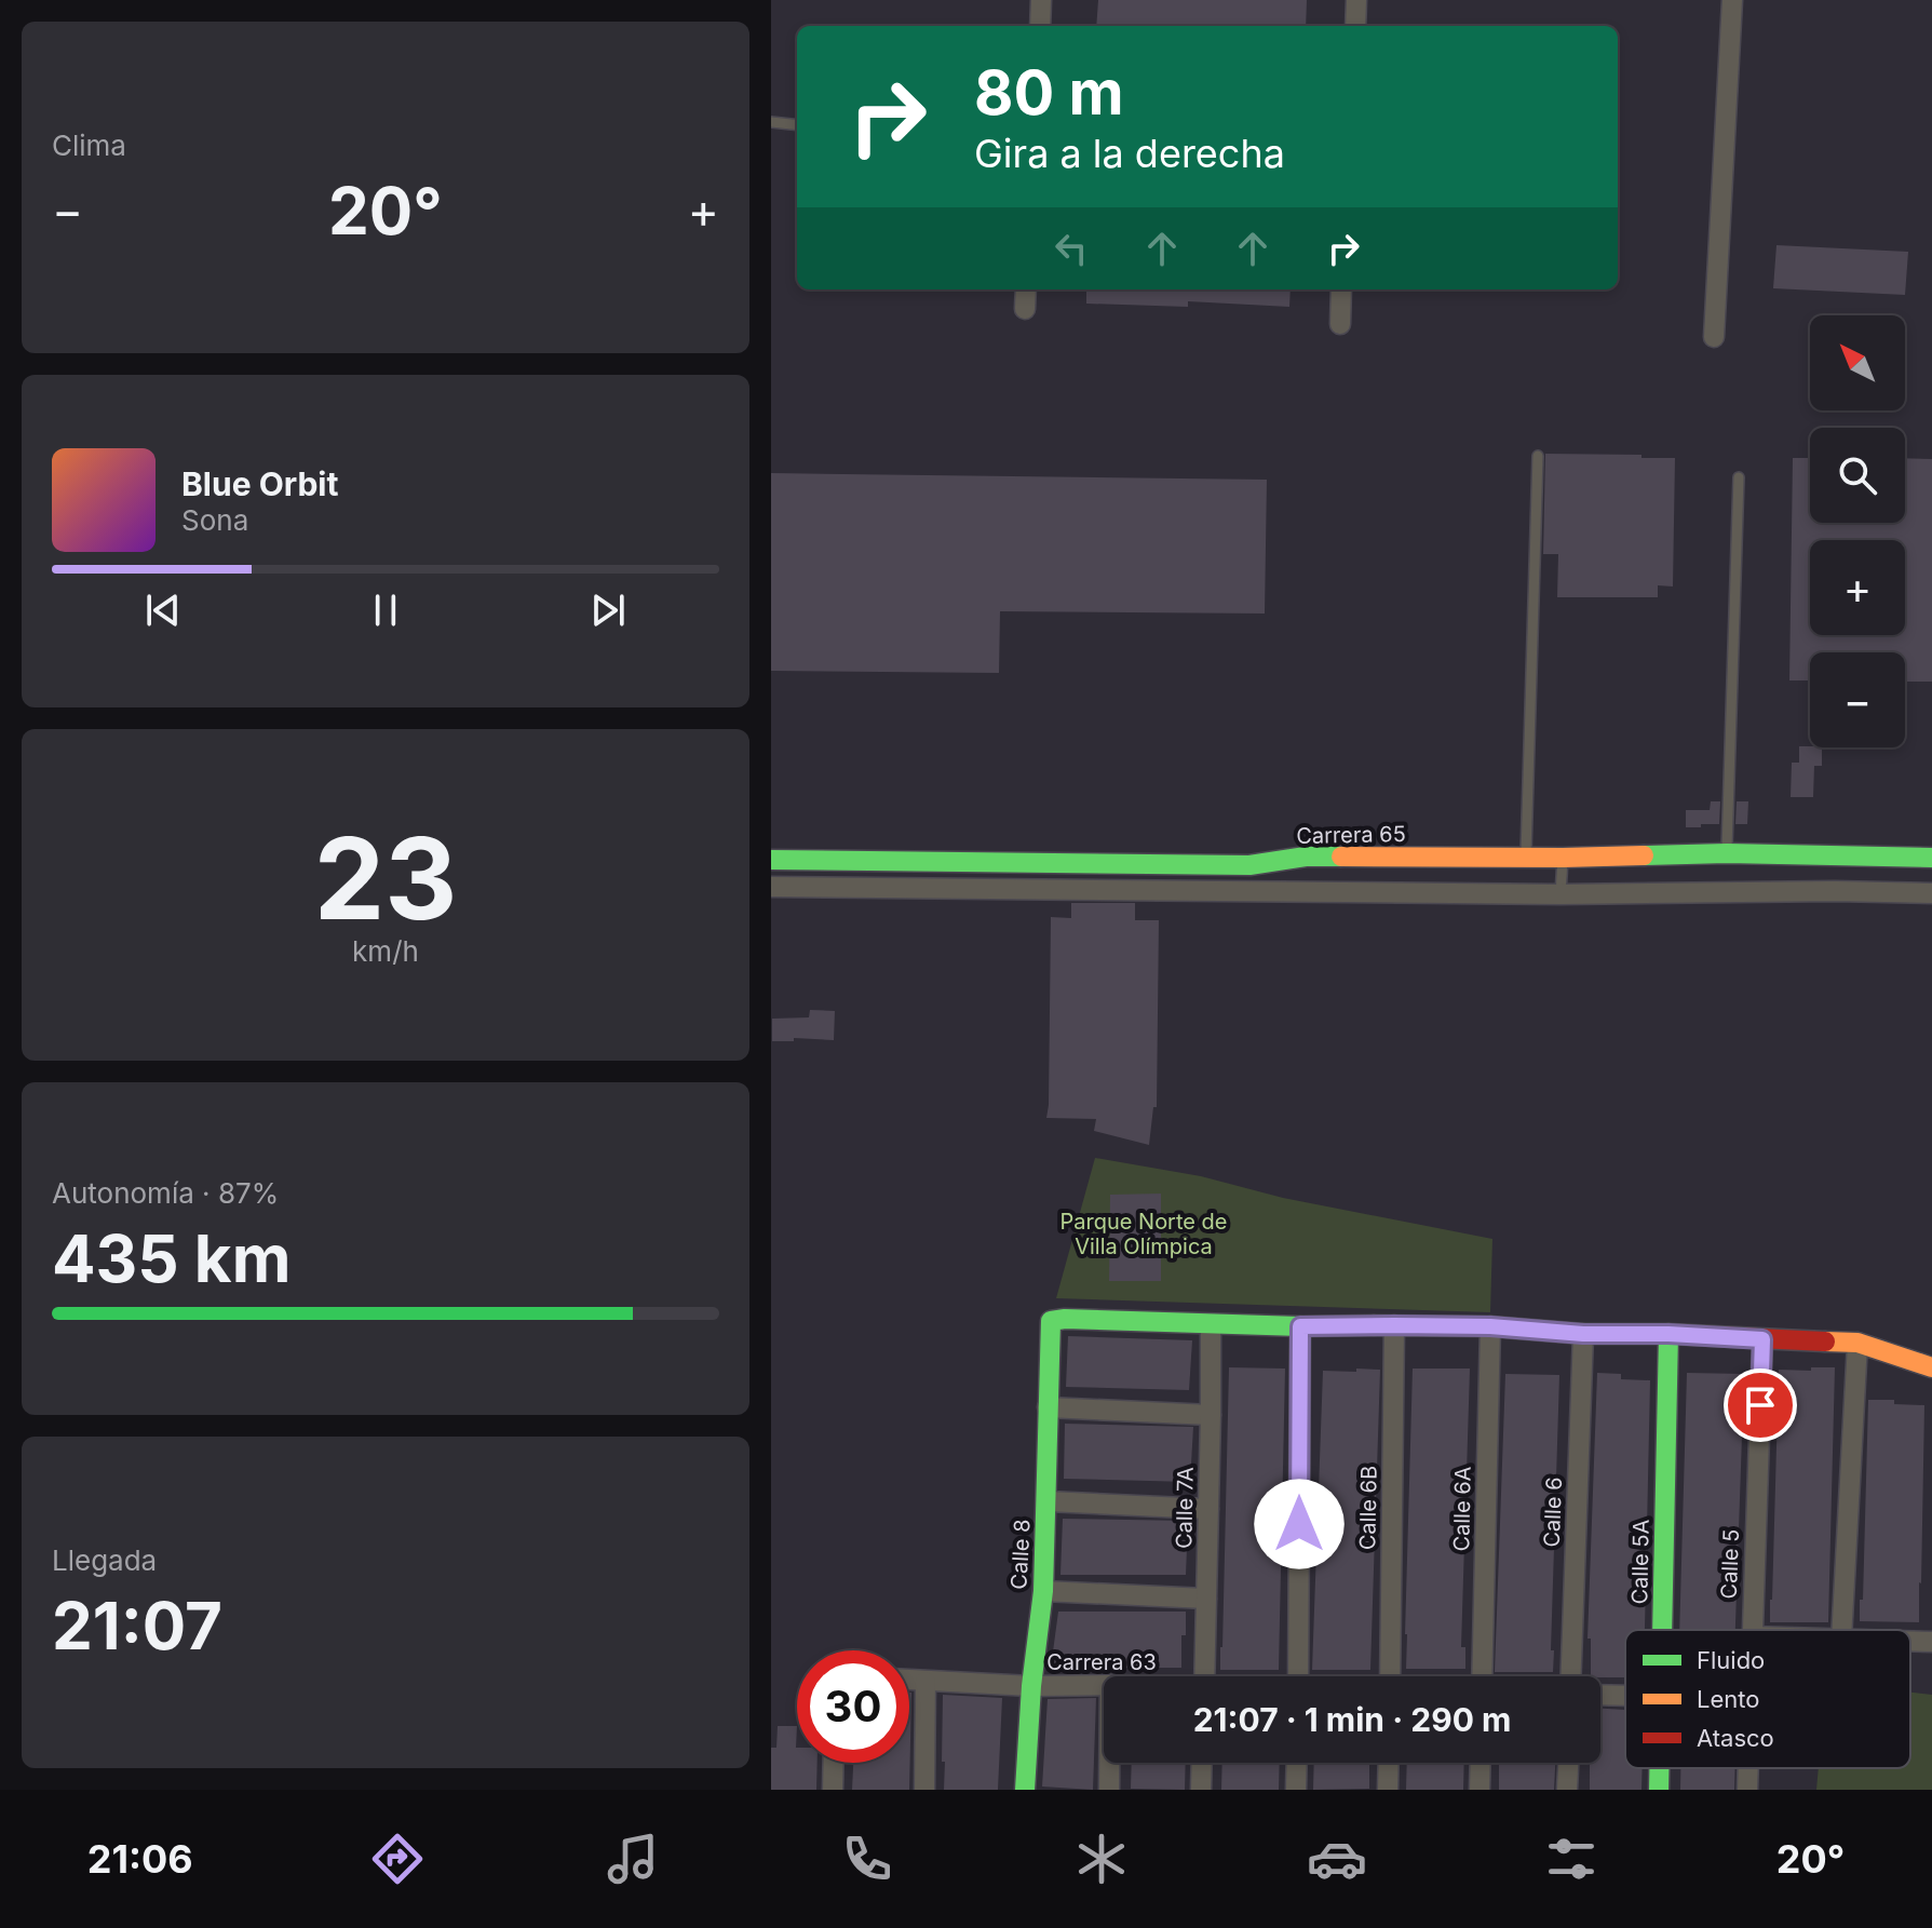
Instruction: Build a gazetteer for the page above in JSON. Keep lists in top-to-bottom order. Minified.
{"streets":{"street":["Carrera 65","Calle 7A","Calle 6B","Calle 6A","Calle 6","Calle 8","Calle 5A","Calle 5","Carrera 63"]},"crossings":[["Calle 7A","Calle 8"],["Calle 8","Carrera 63"]],"parks":["Parque Norte de Villa Olímpica"],"legend":["Fluido","Lento","Atasco"],"north":"top left","page":{"tile":["Clima",["23","km/h"],["Autonomía · 87%","435 km"],["Llegada","21:07"]],"turn":["80 m","Gira a la derecha"],"heat":["−","20°","+"],"map_buttons":["+","−"],"song":["Blue Orbit","Sona"],"limit":"30","trip":"21:07 · 1 min · 290 m","tabs":["21:06","20°"]}}
